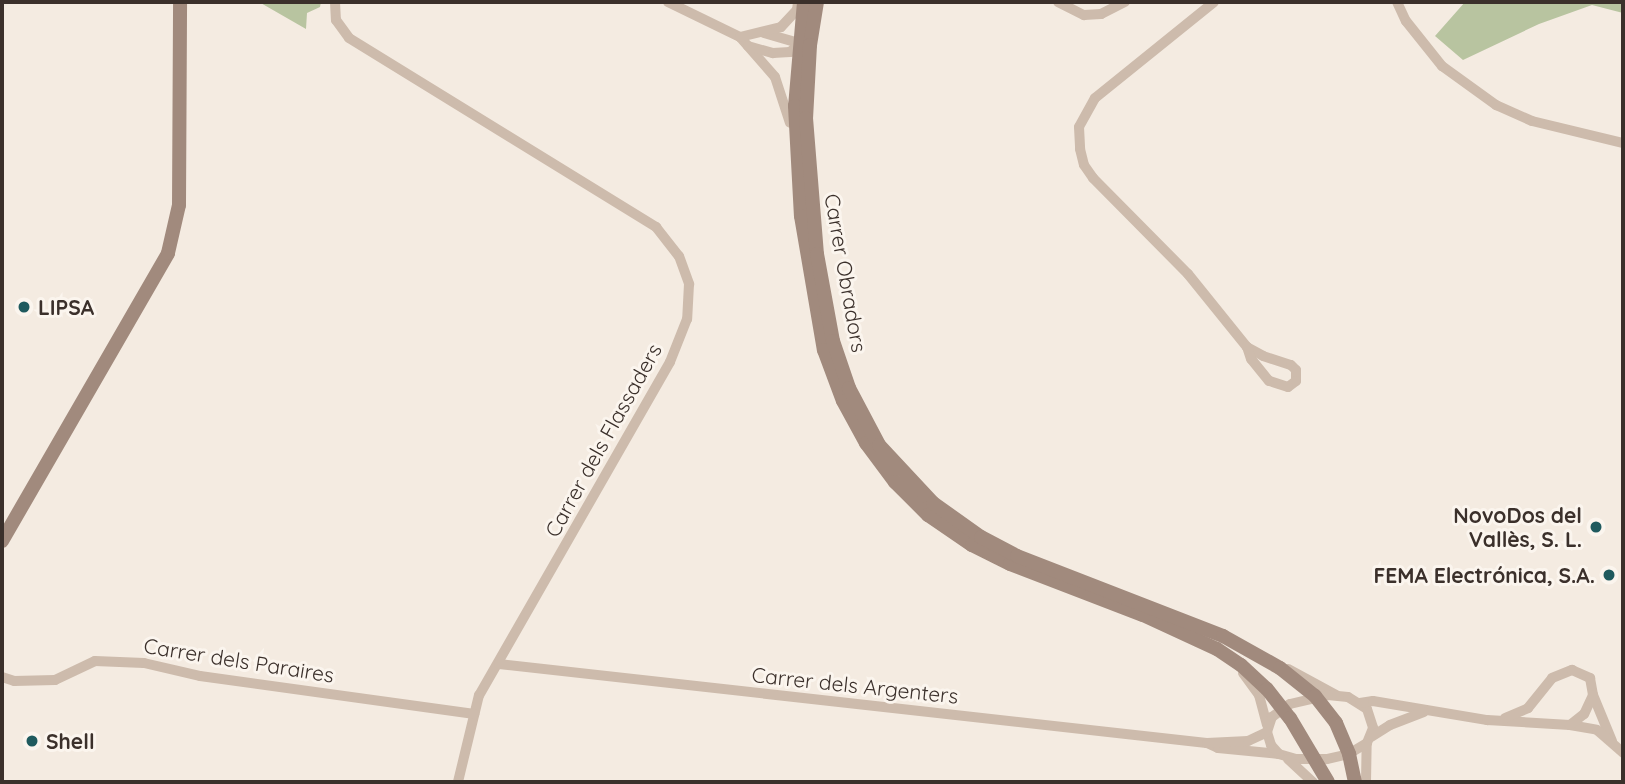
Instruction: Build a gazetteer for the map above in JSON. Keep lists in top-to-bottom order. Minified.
{"streets":{"street":["Carrer Obradors","Carrer dels Flassaders","Carrer dels Paraires","Carrer dels Argenters"]},"crossings":[["Carrer dels Flassaders","Carrer dels Paraires"],["Carrer dels Flassaders","Carrer dels Argenters"]],"places":["LIPSA","NovoDos del Vallès, S. L.","FEMA Electrónica, S.A.","Shell"]}
